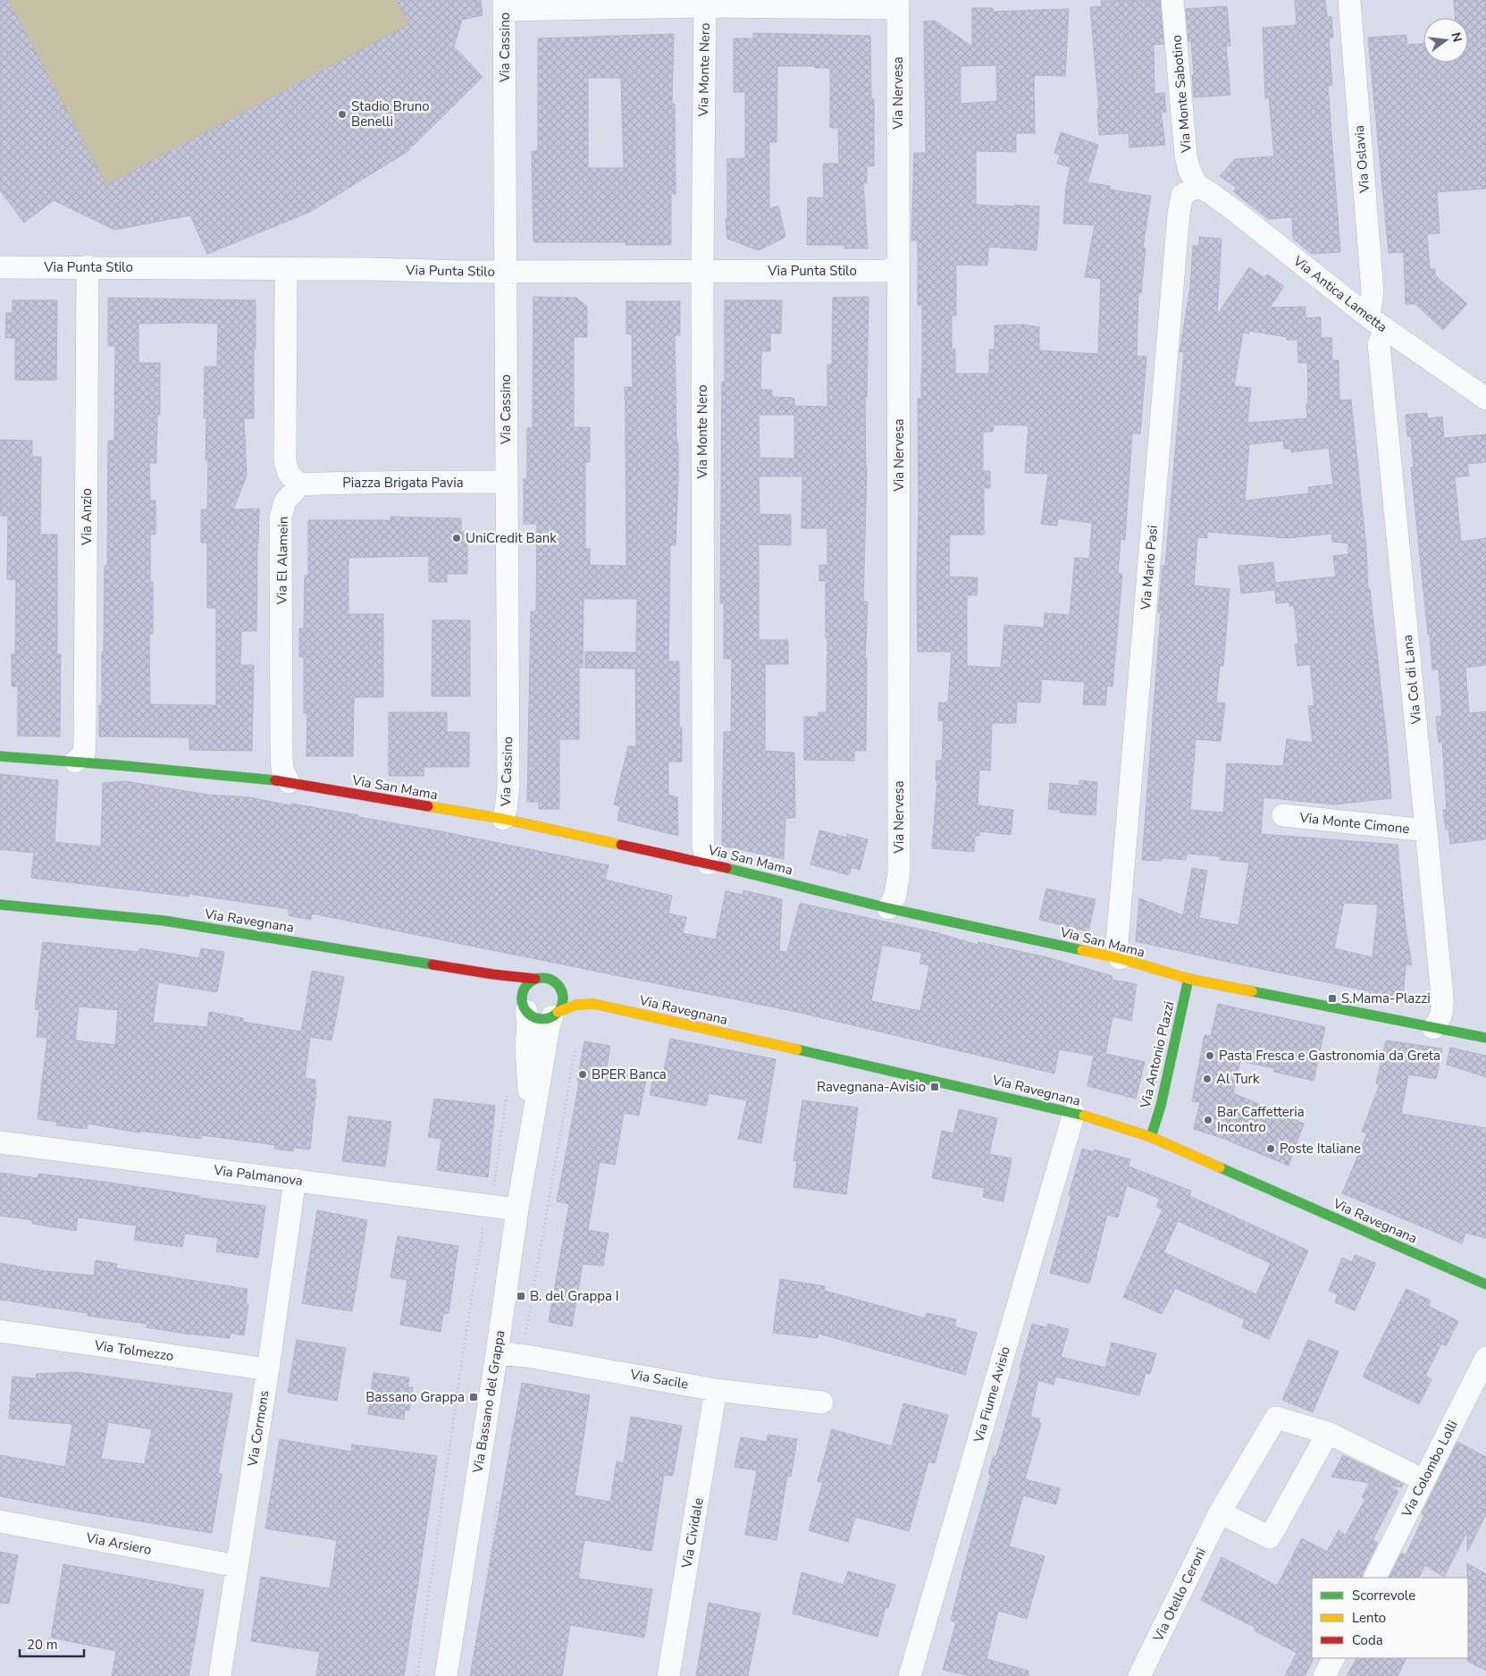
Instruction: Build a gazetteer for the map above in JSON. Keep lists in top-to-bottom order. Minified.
{"streets":{"street":["Via Cassino","Via Monte Nero","Via Nervesa","Via Monte Sabotino","Via Oslavia","Via Punta Stilo","Via Antica Lametta","Piazza Brigata Pavia","Via Anzio","Via El Alamein","Via Mario Pasi","Via Col di Lana","Via San Mama","Via Monte Cimone","Via Ravegnana","Via Antonio Plazzi","Via Palmanova","Via Tolmezzo","Via Sacile","Via Fiume Avisio","Via Bassano del Grappa","Via Cormons","Via Colombo Lolli","Via Cividale","Via Arsiero","Via Otello Ceroni"]},"crossings":[["Via Cassino","Via Punta Stilo"],["Via Cassino","Piazza Brigata Pavia"],["Via Cassino","Via San Mama"],["Via Monte Nero","Via Punta Stilo"],["Via Monte Nero","Via San Mama"],["Via Nervesa","Via Punta Stilo"],["Via Nervesa","Via San Mama"],["Via Monte Sabotino","Via Antica Lametta"],["Via Monte Sabotino","Via Mario Pasi"],["Via Oslavia","Via Antica Lametta"],["Via Oslavia","Via Col di Lana"],["Via Punta Stilo","Via Anzio"],["Via Antica Lametta","Via Mario Pasi"],["Via Antica Lametta","Via Col di Lana"],["Piazza Brigata Pavia","Via El Alamein"],["Via Anzio","Via San Mama"],["Via El Alamein","Via San Mama"],["Via Mario Pasi","Via San Mama"],["Via Col di Lana","Via San Mama"],["Via Col di Lana","Via Monte Cimone"],["Via San Mama","Via Antonio Plazzi"],["Via Ravegnana","Via Antonio Plazzi"],["Via Ravegnana","Via Fiume Avisio"],["Via Ravegnana","Via Bassano del Grappa"],["Via Palmanova","Via Bassano del Grappa"],["Via Palmanova","Via Cormons"],["Via Tolmezzo","Via Cormons"],["Via Sacile","Via Bassano del Grappa"],["Via Sacile","Via Cividale"],["Via Cormons","Via Arsiero"],["Via Colombo Lolli","Via Otello Ceroni"]],"places":{"other":["Stadio Bruno Benelli","UniCredit Bank","Pasta Fresca e Gastronomia da Greta","BPER Banca","Al Turk","Bar Caffetteria Incontro","Poste Italiane"],"transit":["S.Mama-Plazzi","Ravegnana-Avisio","B. del Grappa I","Bassano Grappa"]},"legend":["Scorrevole","Lento","Coda"],"scale_bar":"20 m","north":"right"}
